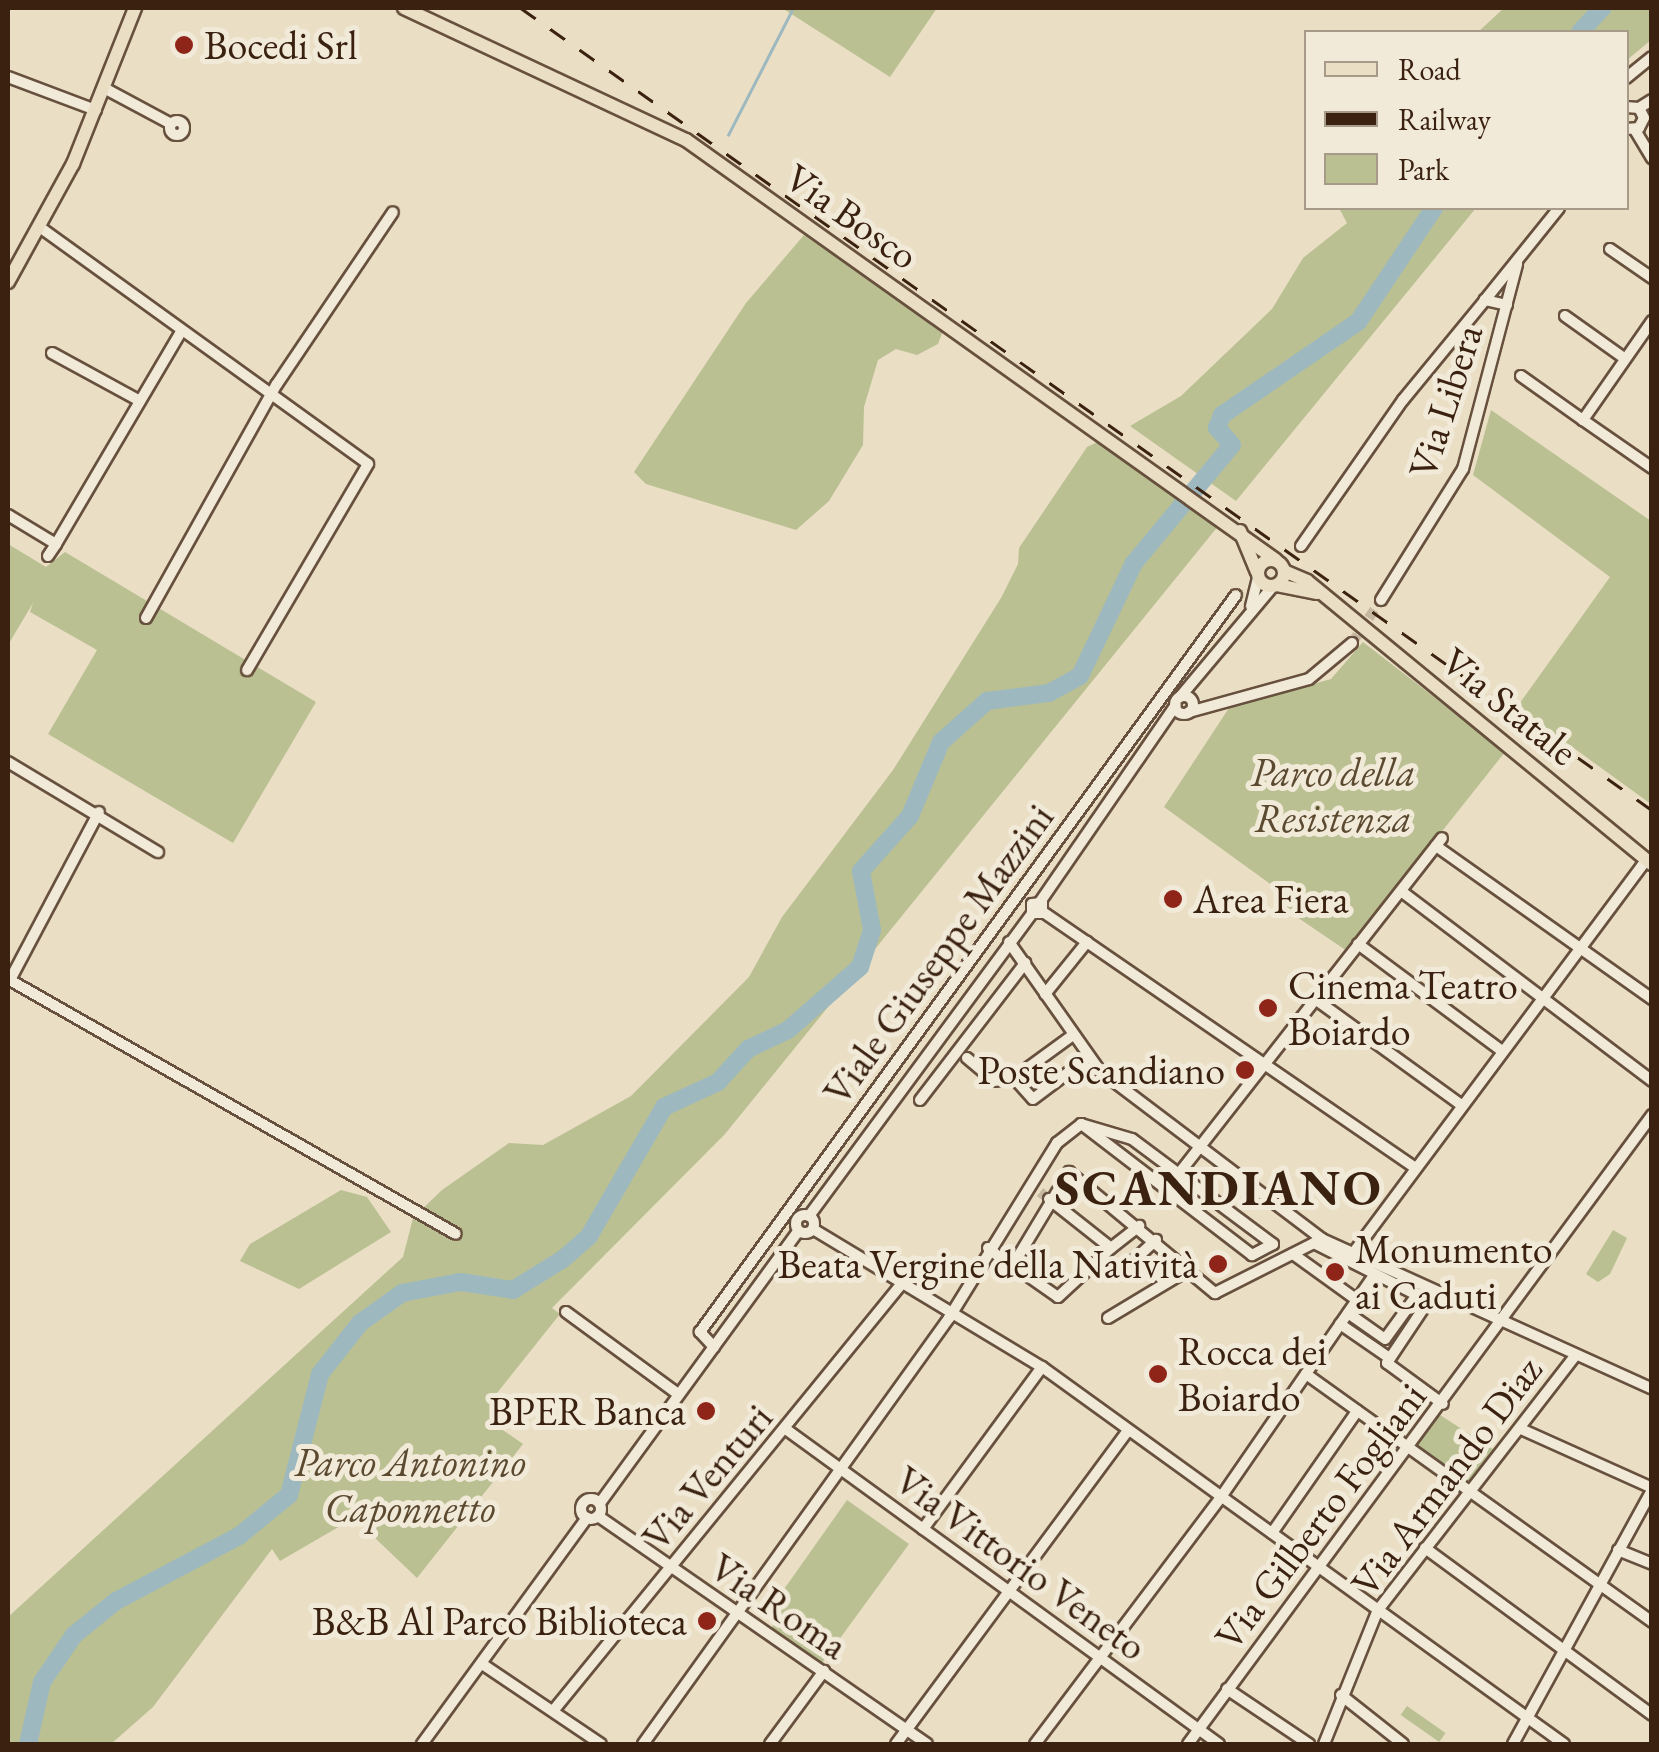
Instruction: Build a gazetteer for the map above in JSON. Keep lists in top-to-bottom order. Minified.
{"streets":{"main road":["Via Bosco","Via Statale"],"street":["Via Libera","Viale Giuseppe Mazzini","Via Armando Diaz","Via Venturi","Via Gilberto Fogliani","Via Vittorio Veneto","Via Roma"]},"crossings":[["Via Bosco","Via Statale"],["Via Statale","Viale Giuseppe Mazzini"],["Via Venturi","Via Vittorio Veneto"],["Via Venturi","Via Roma"],["Via Gilberto Fogliani","Via Vittorio Veneto"]],"districts":["SCANDIANO"],"parks":["Parco della Resistenza","Parco Antonino Caponnetto"],"places":["Bocedi Srl","Area Fiera","Cinema Teatro Boiardo","Poste Scandiano","Beata Vergine della Natività","Monumento ai Caduti","Rocca dei Boiardo","BPER Banca","B&B Al Parco Biblioteca"],"legend":["Road","Railway","Park"]}
